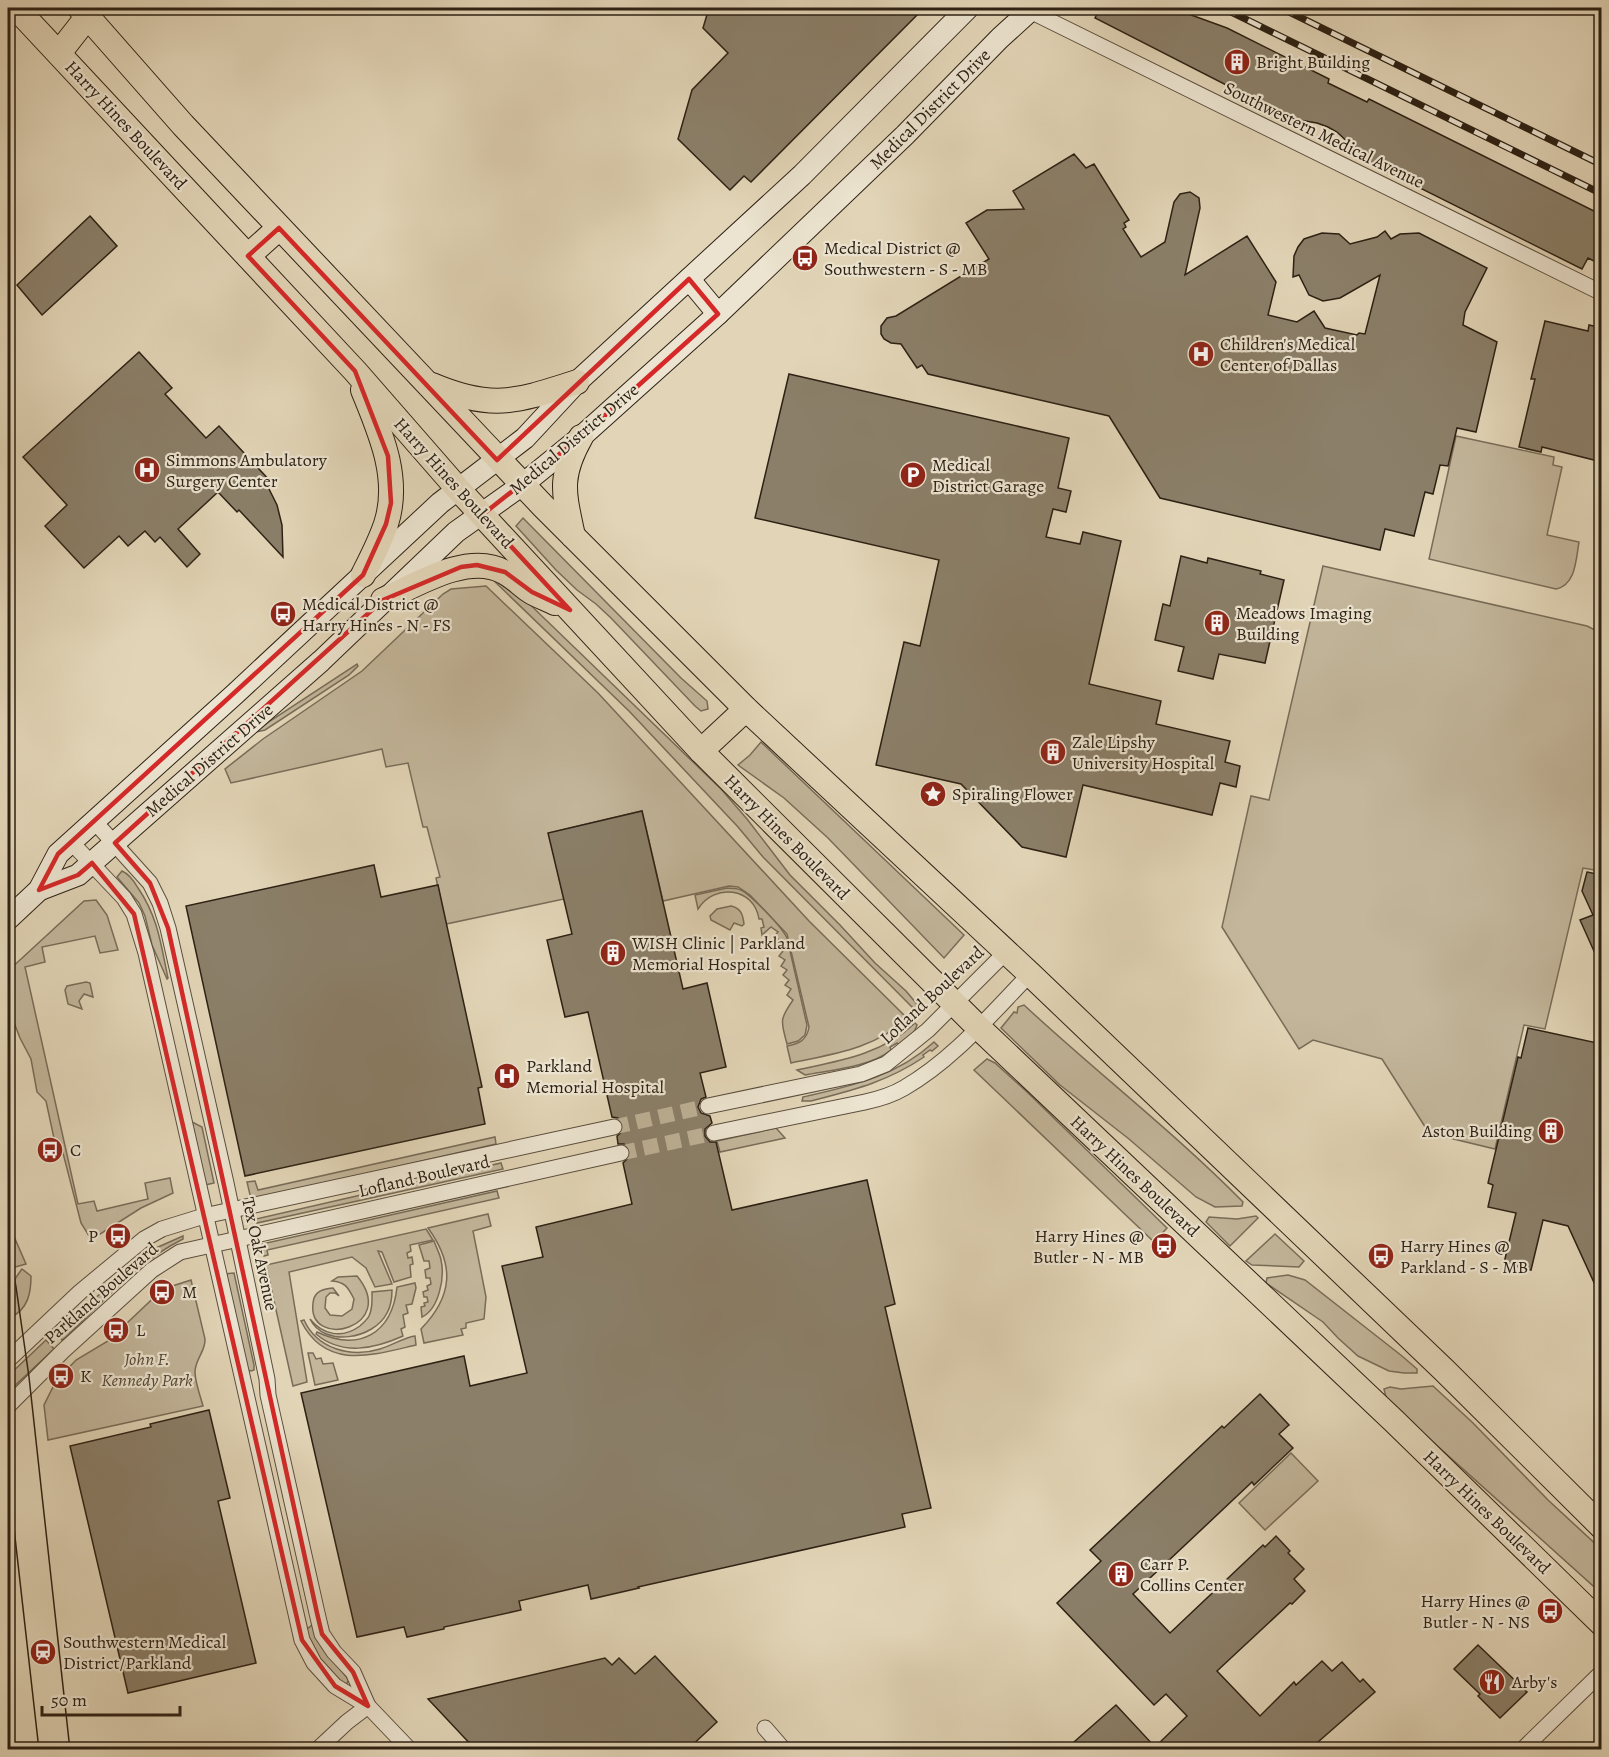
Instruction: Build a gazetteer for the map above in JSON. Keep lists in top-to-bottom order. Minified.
{"streets":{"main road":["Medical District Drive","Harry Hines Boulevard"],"street":["Southwestern Medical Avenue","Lofland Boulevard","Tex Oak Avenue","Parkland Boulevard"]},"crossings":[["Medical District Drive","Harry Hines Boulevard"],["Medical District Drive","Southwestern Medical Avenue"],["Medical District Drive","Tex Oak Avenue"],["Harry Hines Boulevard","Lofland Boulevard"],["Lofland Boulevard","Tex Oak Avenue"],["Lofland Boulevard","Parkland Boulevard"],["Tex Oak Avenue","Parkland Boulevard"]],"parks":["John F. Kennedy Park"],"places":{"building":["Bright Building","Meadows Imaging Building","Zale Lipshy University Hospital","WISH Clinic | Parkland Memorial Hospital","Aston Building","Carr P. Collins Center"],"bus stop":["Medical District @ Southwestern - S - MB","Medical District @ Harry Hines - N - FS","C","P","Harry Hines @ Butler - N - MB","Harry Hines @ Parkland - S - MB","M","L","K","Harry Hines @ Butler - N - NS"],"hospital":["Children's Medical Center of Dallas","Simmons Ambulatory Surgery Center","Parkland Memorial Hospital"],"parking":["Medical District Garage"],"place":["Spiraling Flower"],"station":["Southwestern Medical District/Parkland"],"restaurant":["Arby's"]},"scale_bar":"50 m"}
